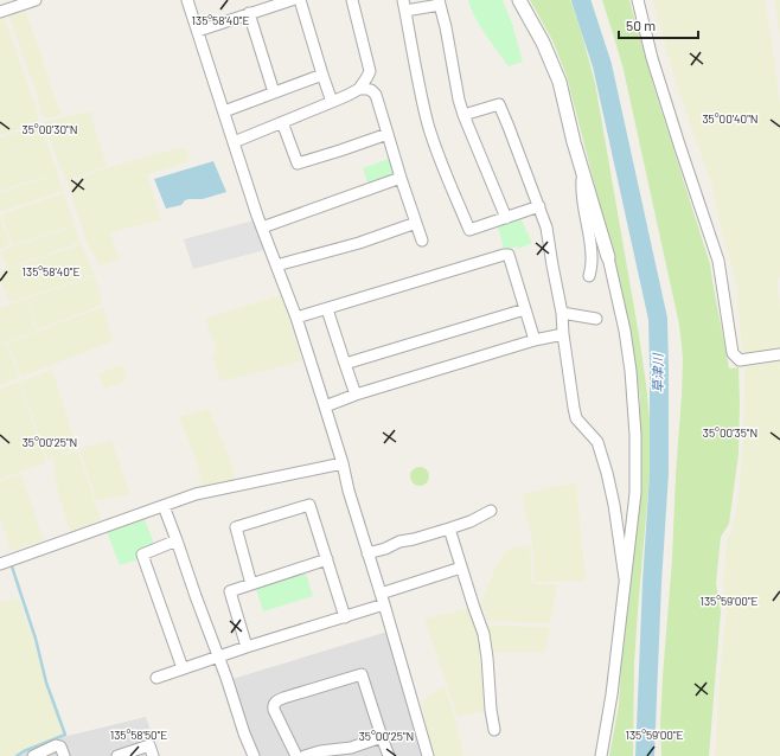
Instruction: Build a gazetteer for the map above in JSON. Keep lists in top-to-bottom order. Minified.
{"water":["草津川"],"scale_bar":"50 m","coordinates":["135°58'40\"E","35°00'40\"N","35°00'30\"N","35°00'35\"N","35°00'25\"N","135°59'00\"E","135°58'50\"E"]}
